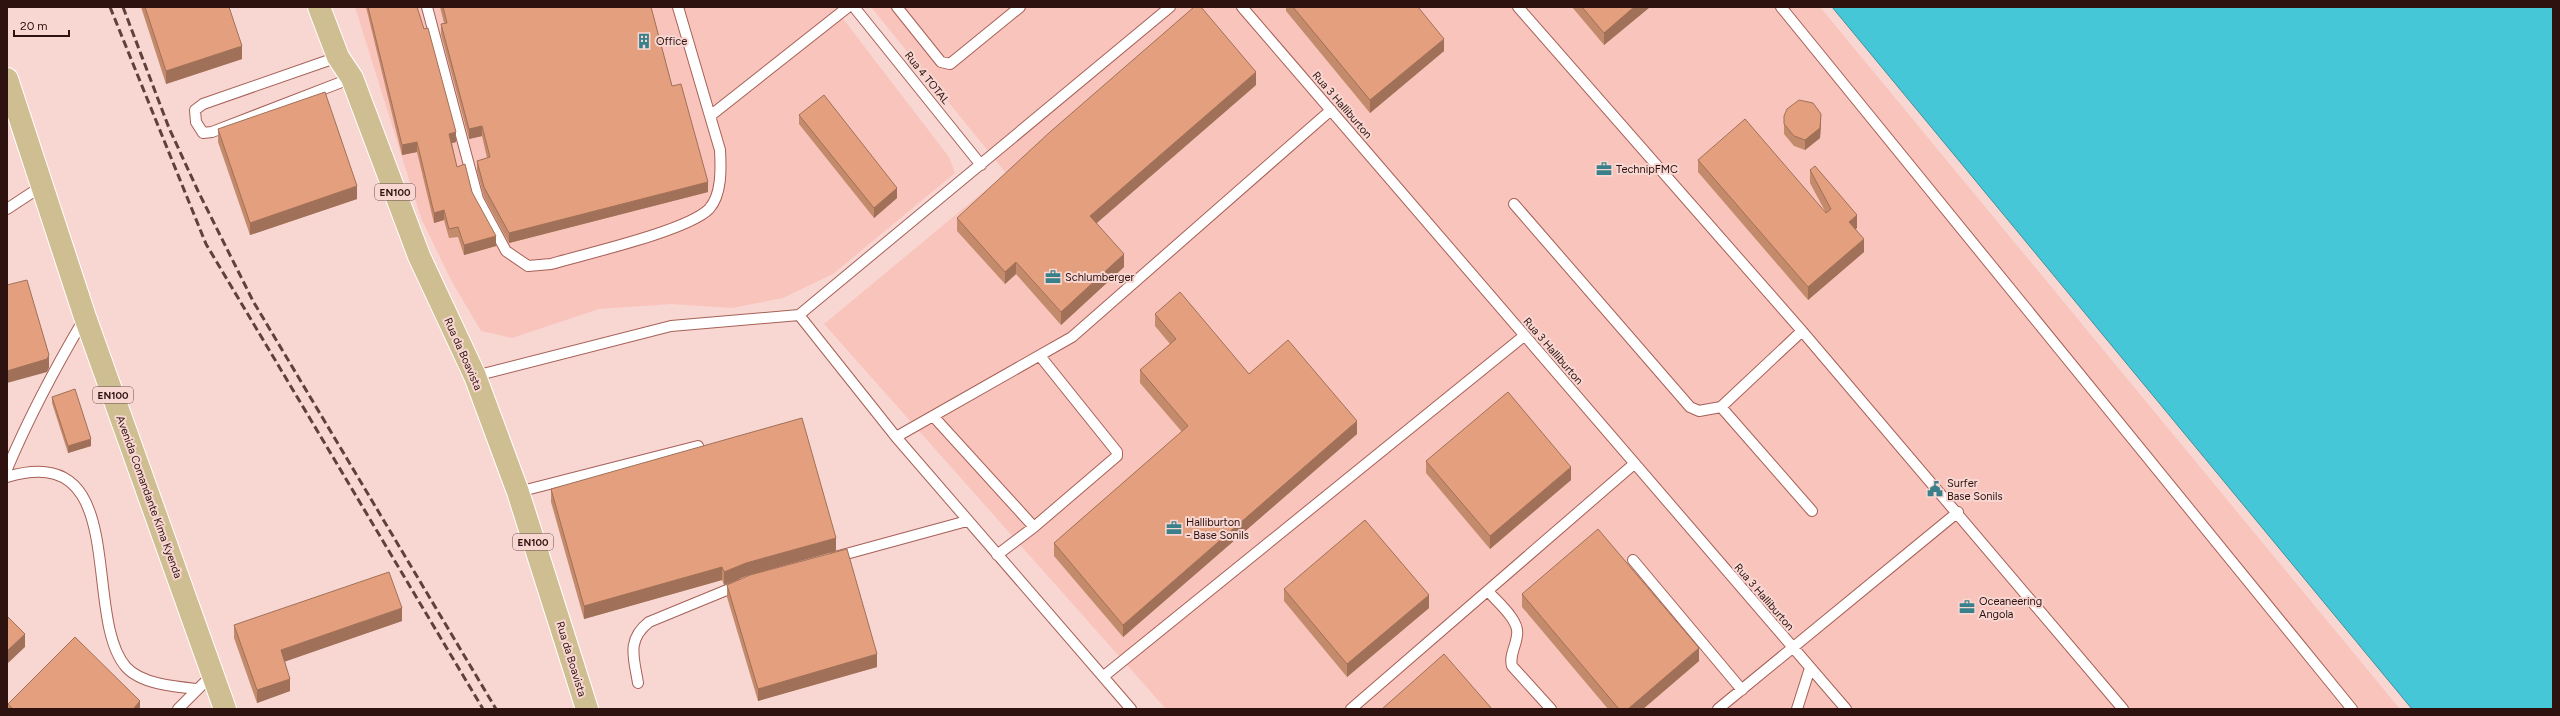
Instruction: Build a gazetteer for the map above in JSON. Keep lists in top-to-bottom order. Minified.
{"streets":{"main road":["EN100","Rua da Boavista","Avenida Comandante Kima Kyenda"],"lane":["Rua 4 TOTAL","Rua 3 Halliburton"]},"places":{"building":["Office"],"office":["TechnipFMC","Schlumberger","Halliburton - Base Sonils","Oceaneering Angola"],"public building":["Surfer Base Sonils"]},"scale_bar":"20 m"}
